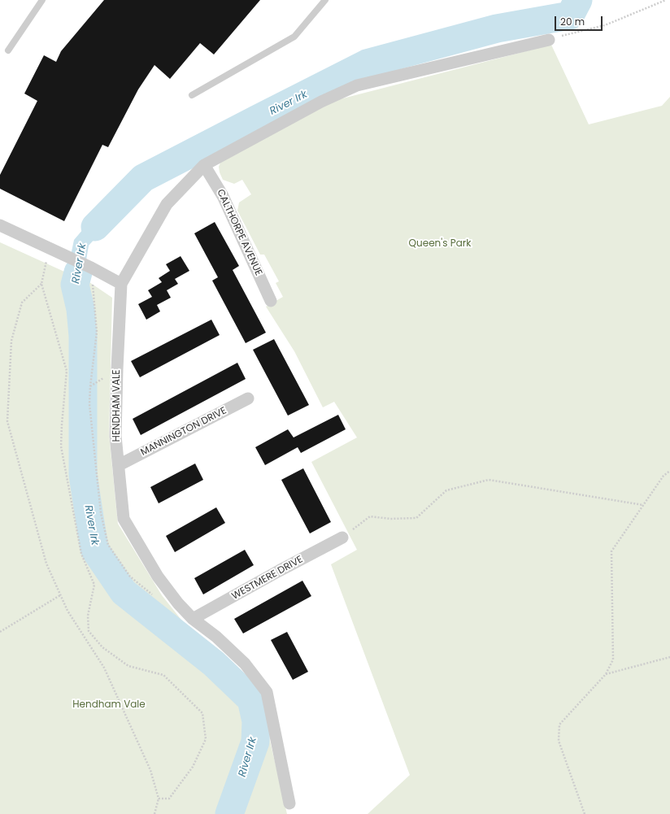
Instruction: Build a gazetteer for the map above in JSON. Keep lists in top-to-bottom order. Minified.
{"streets":{"street":["CALTHORPE AVENUE","HENDHAM VALE","MANNINGTON DRIVE","WESTMERE DRIVE"]},"crossings":[["HENDHAM VALE","MANNINGTON DRIVE"],["HENDHAM VALE","WESTMERE DRIVE"]],"water":["River Irk"],"parks":["Queen's Park","Hendham Vale"],"scale_bar":"20 m"}
